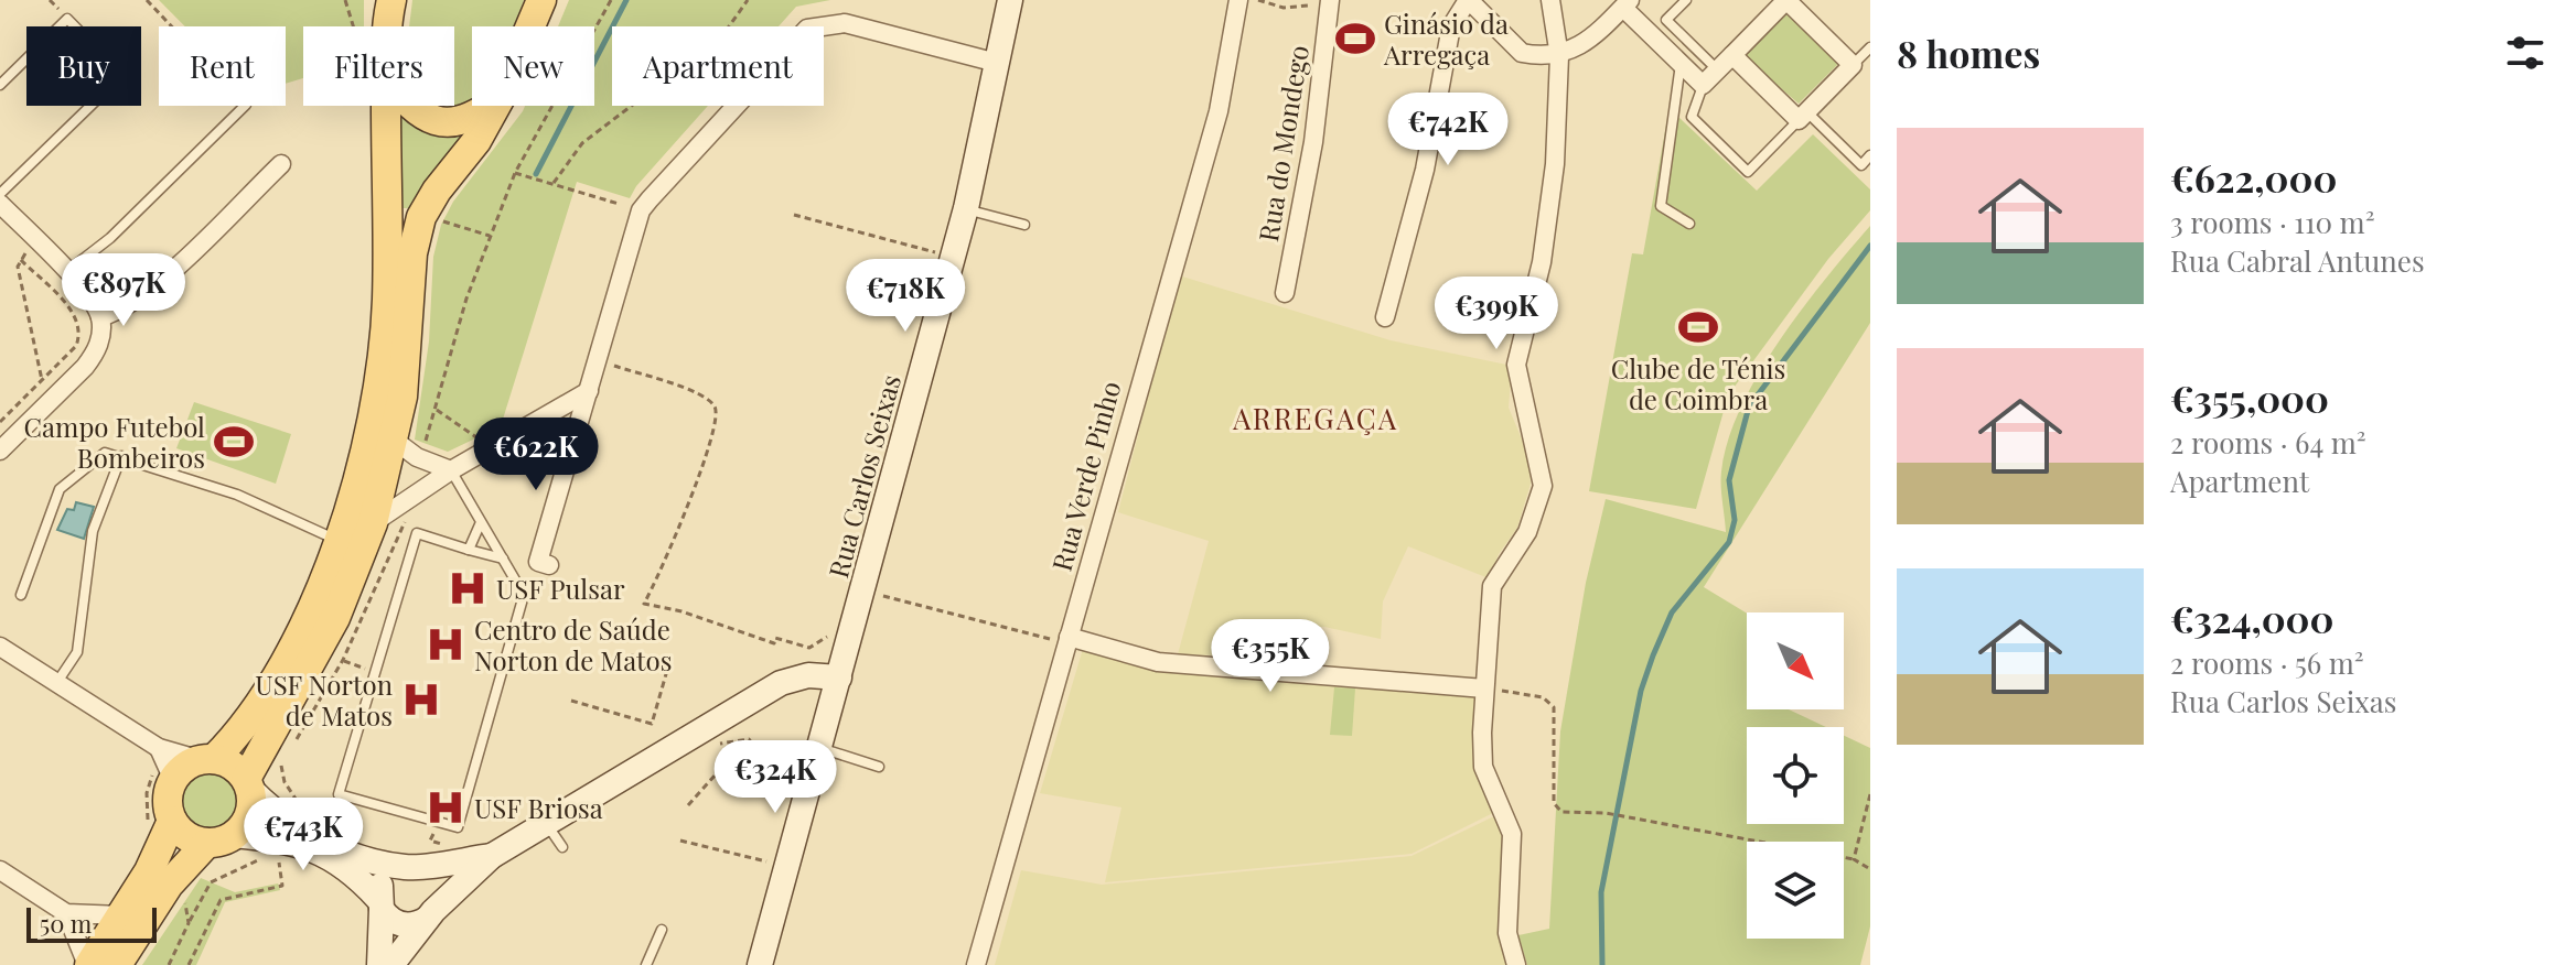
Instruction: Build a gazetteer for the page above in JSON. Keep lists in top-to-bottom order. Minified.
{"streets":{"street":["Rua do Mondego","Rua Carlos Seixas","Rua Verde Pinho"]},"districts":["ARREGAÇA"],"places":{"sports":["Ginásio da Arregaça","Clube de Ténis de Coimbra","Campo Futebol Bombeiros"],"hospital":["USF Pulsar","Centro de Saúde Norton de Matos","USF Norton de Matos","USF Briosa"]},"scale_bar":"50 m","north":"bottom right","page":{"heading":"8 homes","chip":["Buy","Rent","Filters","New","Apartment"],"price":["€742K","€897K","€718K","€399K","€622K","€355K","€324K","€743K"],"list":[{"name":"€622,000","note":"3 rooms · 110 m² · Rua Cabral Antunes"},{"name":"€355,000","note":"2 rooms · 64 m² · Apartment"},{"name":"€324,000","note":"2 rooms · 56 m² · Rua Carlos Seixas"}],"scale":"50 m"}}
